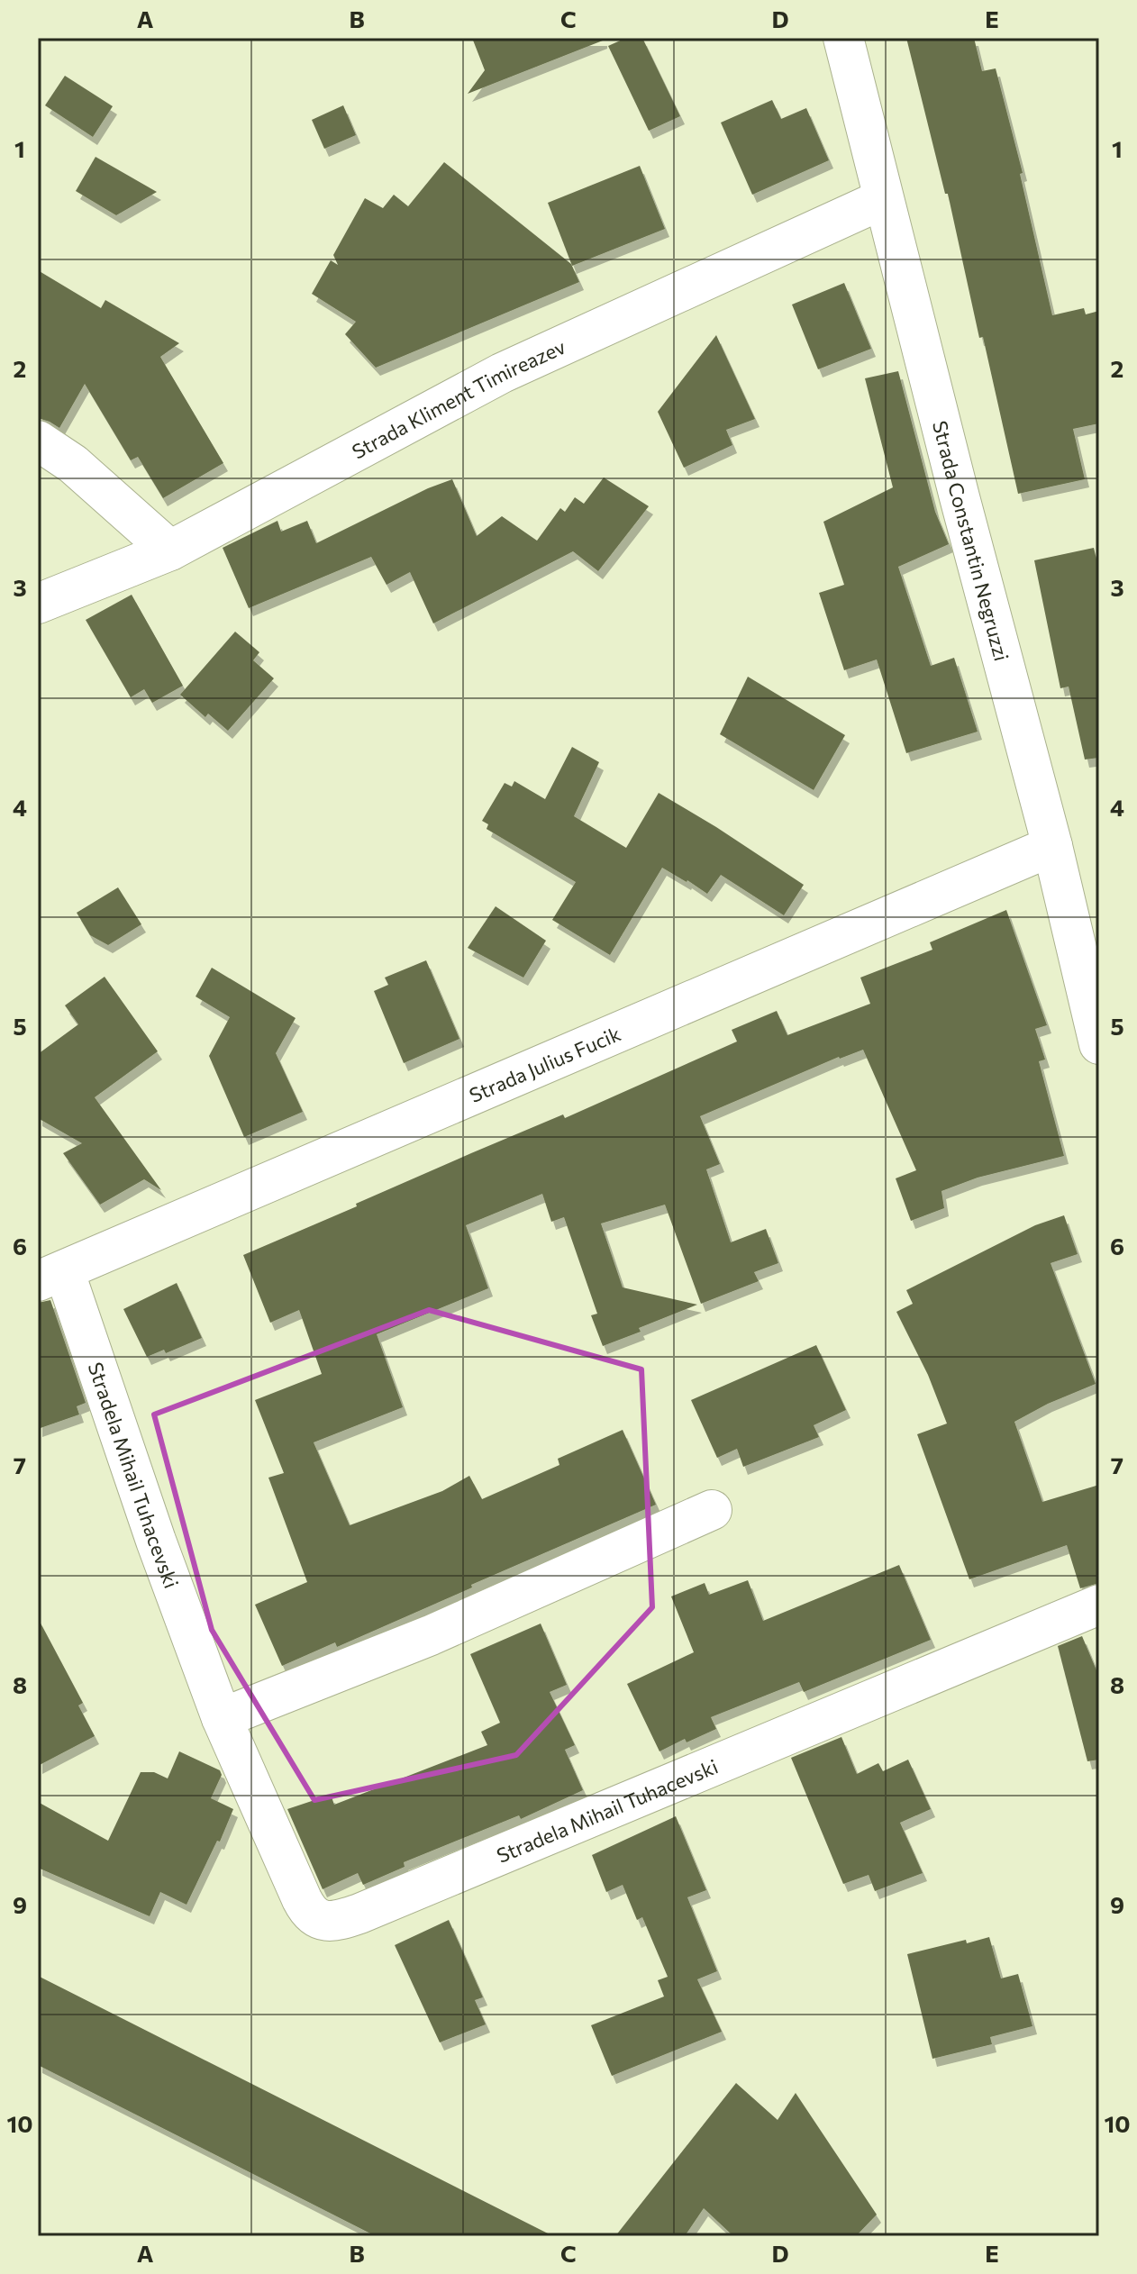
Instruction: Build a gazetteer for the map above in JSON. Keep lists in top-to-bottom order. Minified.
{"streets":{"street":["Strada Kliment Timireazev","Strada Constantin Negruzzi","Strada Julius Fucik","Stradela Mihail Tuhacevski"]},"crossings":[["Strada Kliment Timireazev","Strada Constantin Negruzzi"],["Strada Constantin Negruzzi","Strada Julius Fucik"],["Strada Julius Fucik","Stradela Mihail Tuhacevski"]],"grid":{"columns":["A","B","C","D","E"],"rows":["1","2","3","4","5","6","7","8","9","10"]}}
